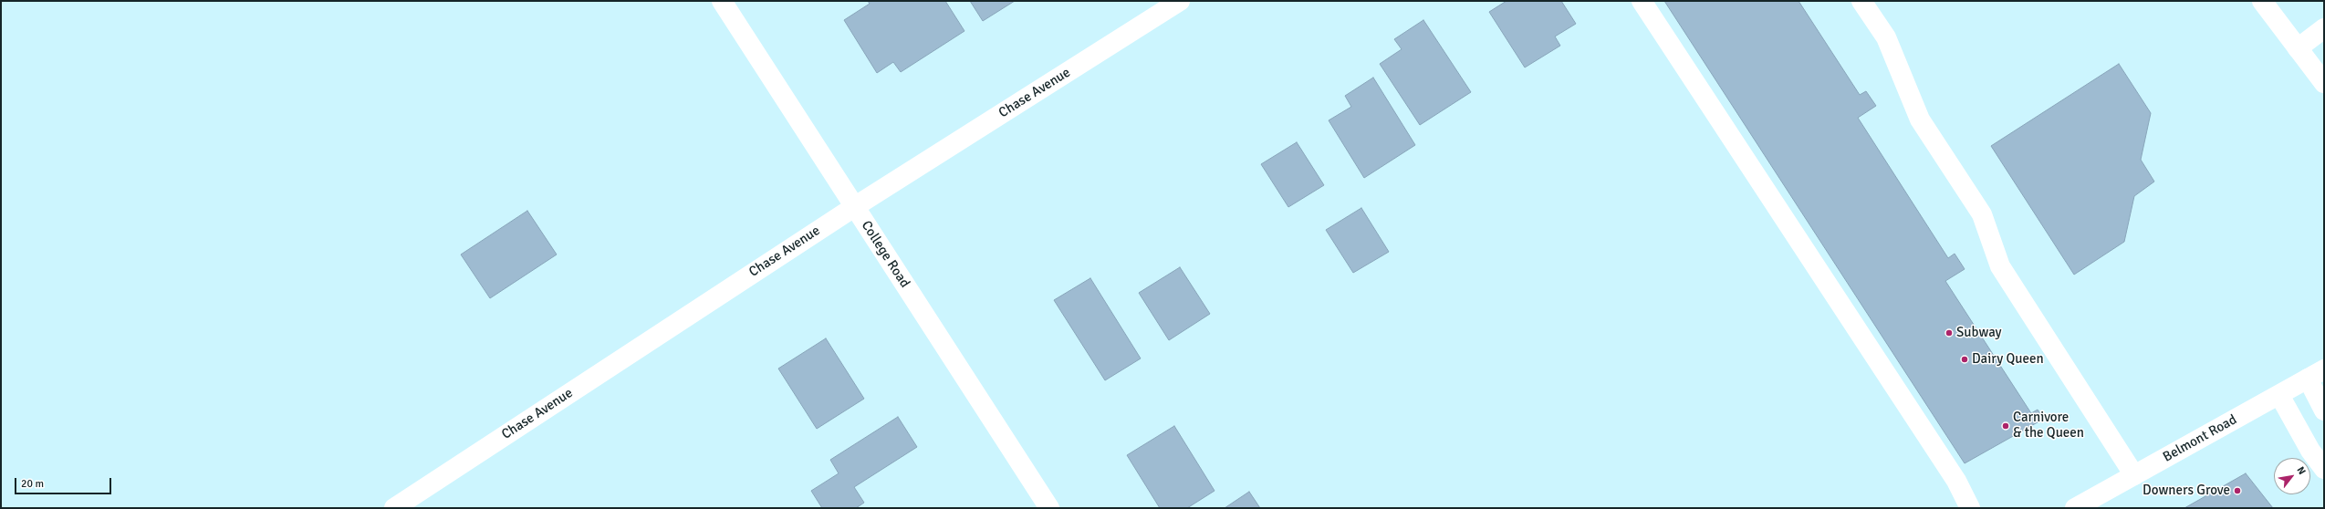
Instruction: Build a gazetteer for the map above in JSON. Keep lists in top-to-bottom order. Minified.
{"streets":{"street":["Chase Avenue","College Road","Belmont Road"]},"crossings":[["Chase Avenue","College Road"]],"places":["Subway","Dairy Queen","Carnivore & the Queen","Downers Grove"],"scale_bar":"20 m","north":"top right"}
